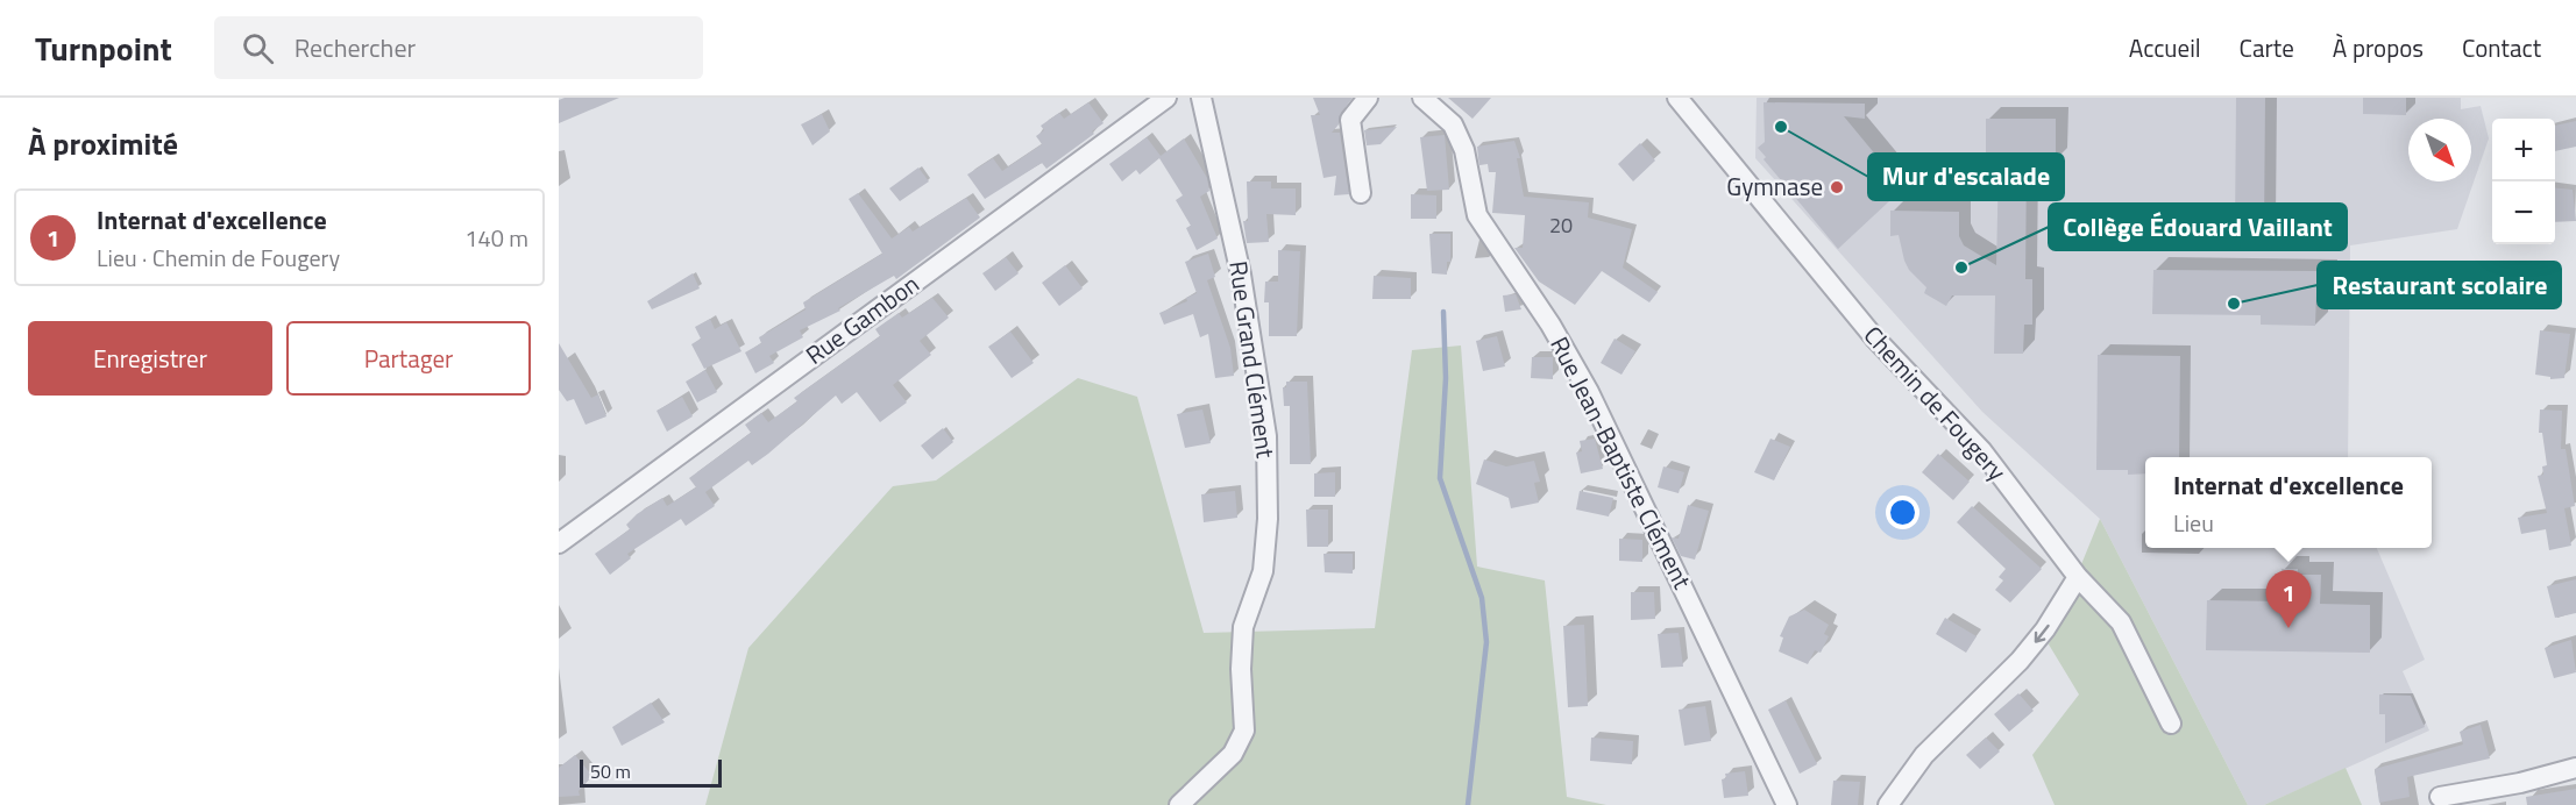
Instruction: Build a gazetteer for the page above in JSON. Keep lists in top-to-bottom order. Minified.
{"streets":{"street":["Rue Gambon","Rue Grand Clément","Chemin de Fougery","Rue Jean-Baptiste Clément"]},"places":["Mur d'escalade","Gymnase","Collège Édouard Vaillant","Restaurant scolaire"],"house_numbers":["20"],"scale_bar":"50 m","north":"bottom right","page":{"header":"Turnpoint","search":"Rechercher","nav":["Accueil","Carte","À propos","Contact"],"heading":"À proximité","map_buttons":["+","−"],"list":[{"mark":"1","name":"Internat d'excellence","note":"Lieu · Chemin de Fougery","value":"140 m"}],"buttons":["Enregistrer","Partager"],"popup":["Internat d'excellence","Lieu"],"pins":"1","scale":"50 m"}}
